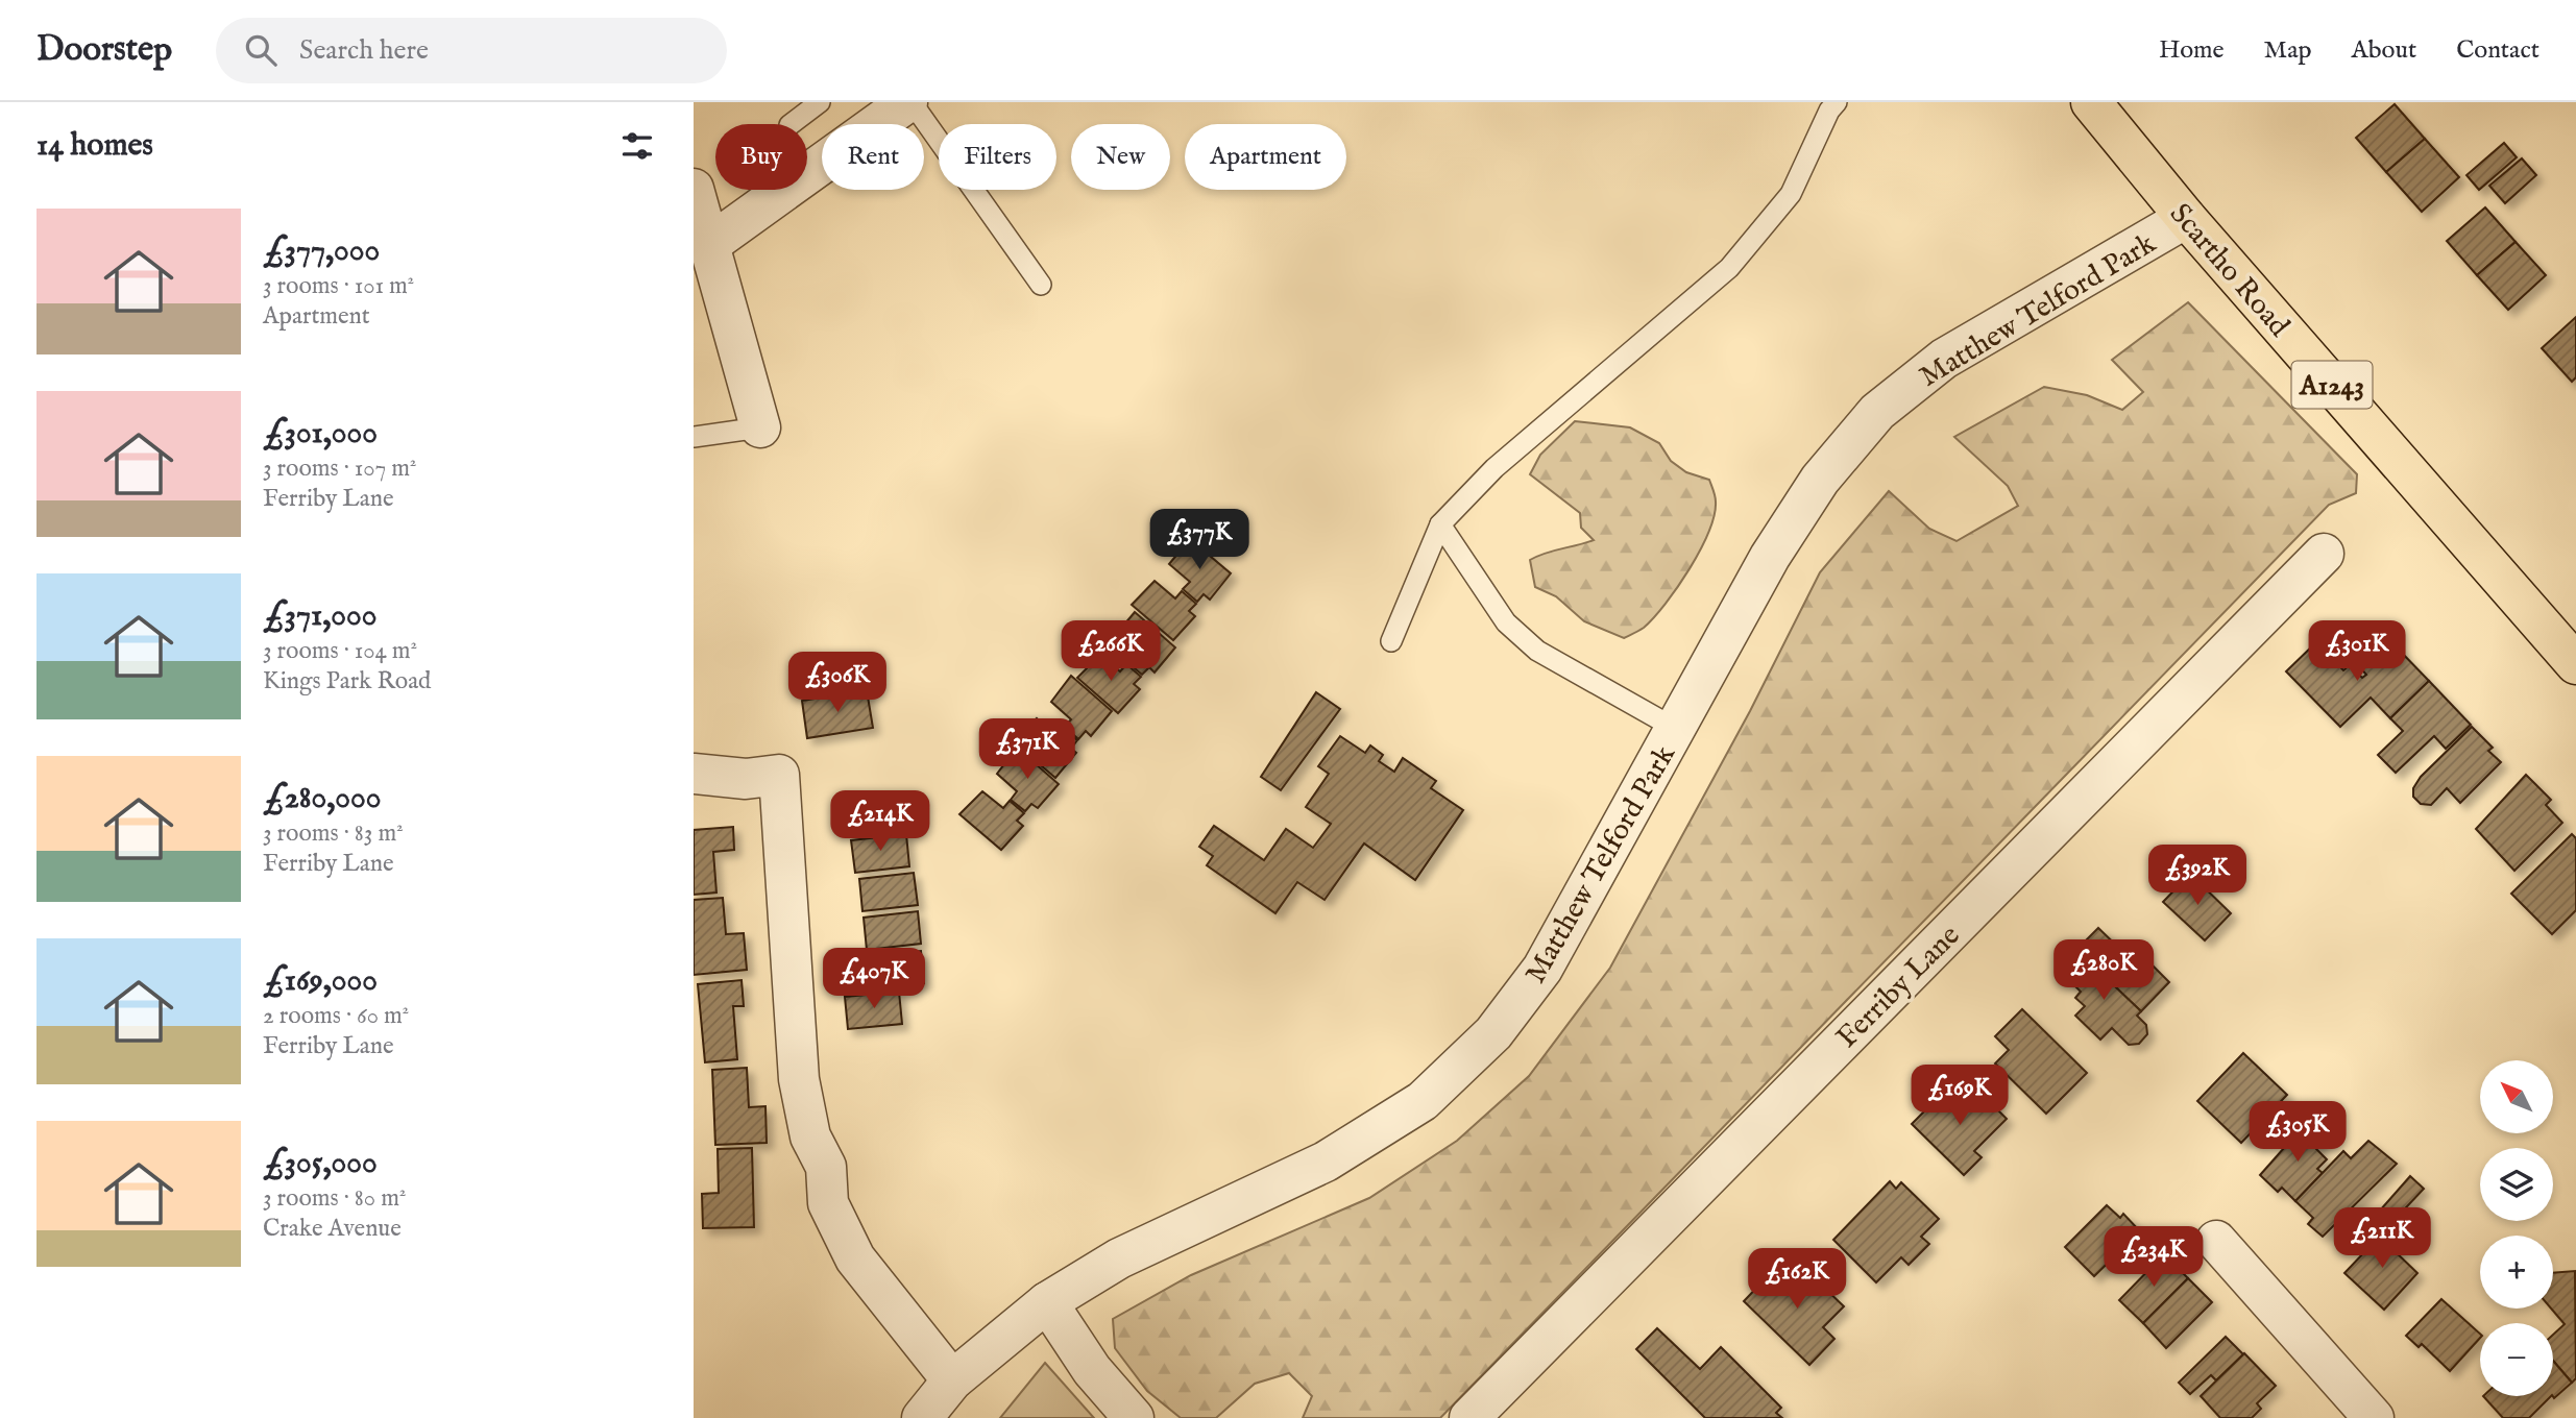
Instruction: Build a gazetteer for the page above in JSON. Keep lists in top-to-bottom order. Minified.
{"streets":{"main road":["Scartho Road","A1243"],"street":["Matthew Telford Park","Ferriby Lane"]},"crossings":[["Scartho Road","Matthew Telford Park"]],"north":"top left","page":{"header":"Doorstep","search":"Search here","nav":["Home","Map","About","Contact"],"heading":"14 homes","chip":["Buy","Rent","Filters","New","Apartment"],"list":[{"name":"£377,000","note":"3 rooms · 101 m² · Apartment"},{"name":"£301,000","note":"3 rooms · 107 m² · Ferriby Lane"},{"name":"£371,000","note":"3 rooms · 104 m² · Kings Park Road"},{"name":"£280,000","note":"3 rooms · 83 m² · Ferriby Lane"},{"name":"£169,000","note":"2 rooms · 60 m² · Ferriby Lane"},{"name":"£305,000","note":"3 rooms · 80 m² · Crake Avenue"}],"price":["£377K","£266K","£301K","£306K","£371K","£214K","£392K","£280K","£407K","£169K","£305K","£211K","£234K","£162K"],"map_buttons":["+","−"]}}
